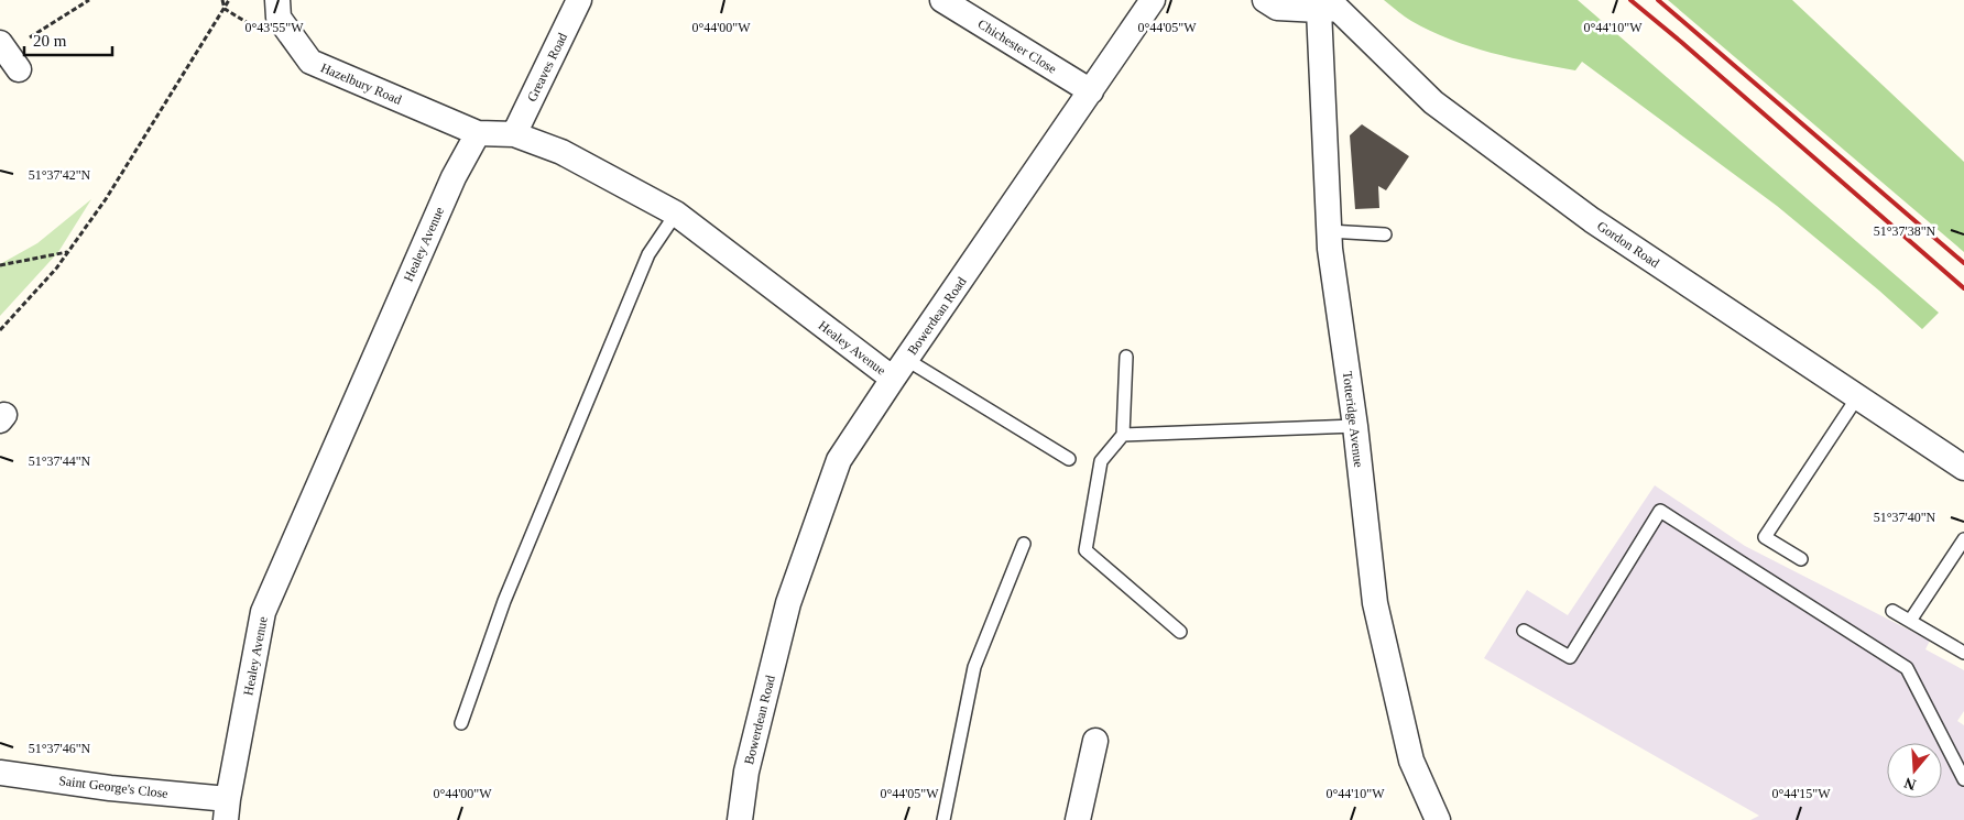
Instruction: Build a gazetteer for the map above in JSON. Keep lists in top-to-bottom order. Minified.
{"streets":{"street":["Chichester Close","Greaves Road","Hazelbury Road","Healey Avenue","Gordon Road","Bowerdean Road","Totteridge Avenue","Saint George's Close"]},"crossings":[["Chichester Close","Bowerdean Road"],["Greaves Road","Healey Avenue"],["Hazelbury Road","Healey Avenue"],["Healey Avenue","Bowerdean Road"],["Healey Avenue","Saint George's Close"],["Gordon Road","Totteridge Avenue"]],"scale_bar":"20 m","north":"bottom","coordinates":["0°43'55\"W","0°44'00\"W","0°44'05\"W","0°44'10\"W","51°37'42\"N","51°37'38\"N","51°37'44\"N","51°37'40\"N","51°37'46\"N","0°44'15\"W"]}
